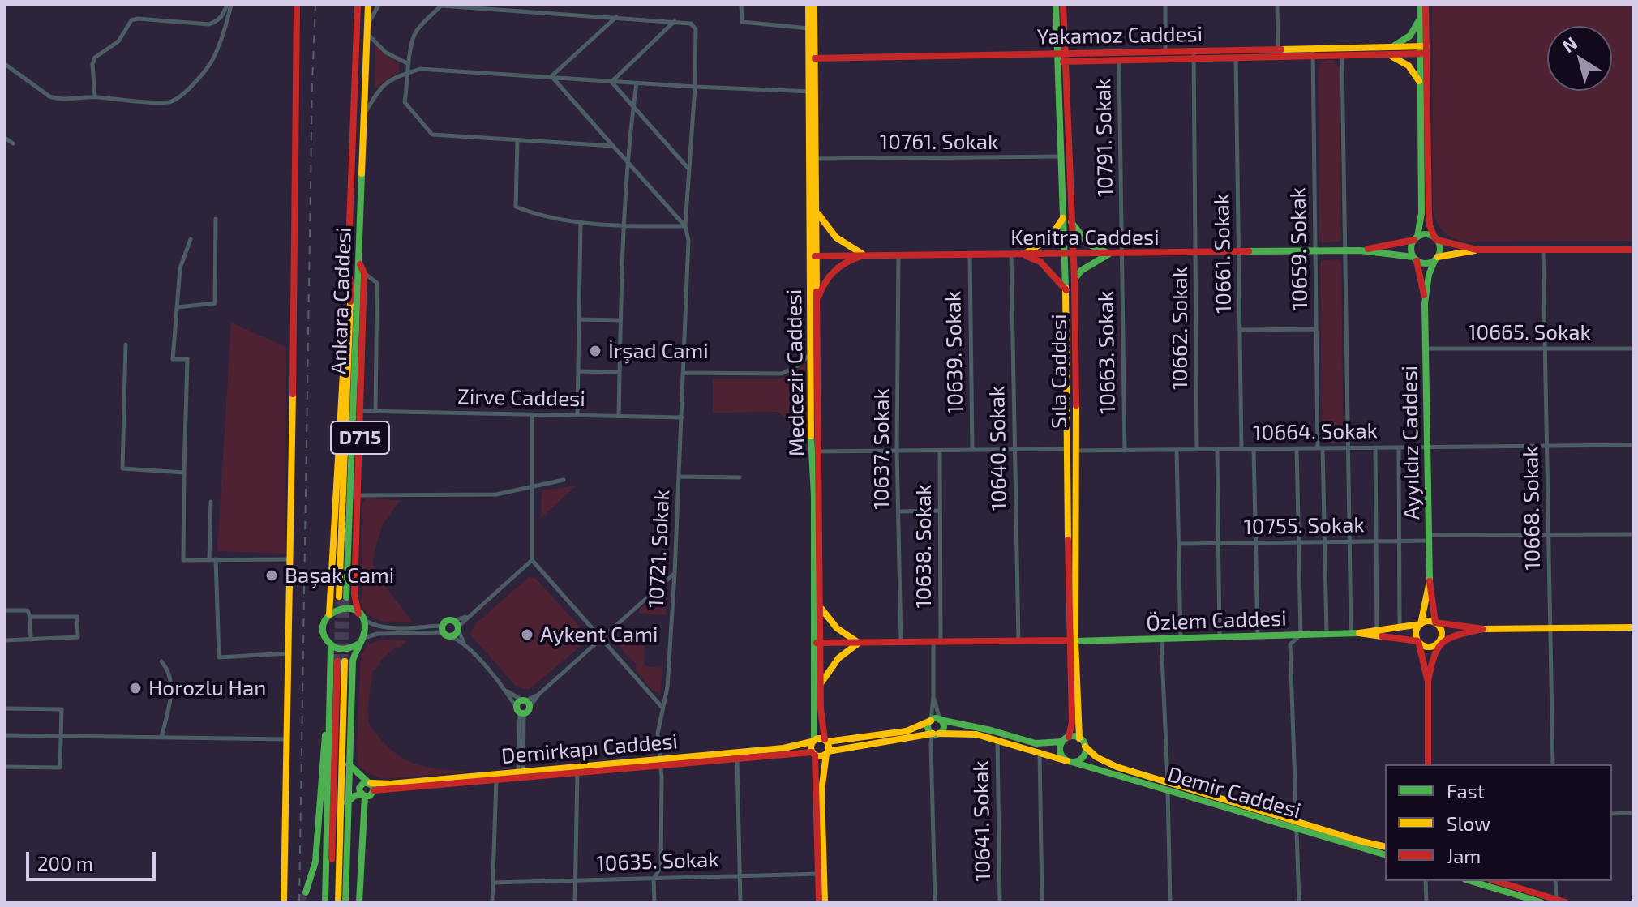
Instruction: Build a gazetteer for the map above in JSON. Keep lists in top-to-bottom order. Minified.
{"streets":{"main road":["Yakamoz Caddesi","Kenitra Caddesi","Ankara Caddesi","Sıla Caddesi","Medcezir Caddesi","D715","Ayyıldız Caddesi","Özlem Caddesi","Demirkapı Caddesi","Demir Caddesi"],"street":["10791. Sokak","10761. Sokak","10659. Sokak","10661. Sokak","10662. Sokak","10665. Sokak","10639. Sokak","10663. Sokak","Zirve Caddesi","10664. Sokak","10640. Sokak","10637. Sokak","10668. Sokak","10755. Sokak","10638. Sokak","10721. Sokak","10641. Sokak","10635. Sokak"]},"crossings":[["Yakamoz Caddesi","10791. Sokak"],["Yakamoz Caddesi","10659. Sokak"],["Yakamoz Caddesi","10661. Sokak"],["Yakamoz Caddesi","10662. Sokak"],["Yakamoz Caddesi","Sıla Caddesi"],["Yakamoz Caddesi","Medcezir Caddesi"],["10791. Sokak","Kenitra Caddesi"],["10791. Sokak","10663. Sokak"],["10761. Sokak","Medcezir Caddesi"],["Kenitra Caddesi","10659. Sokak"],["Kenitra Caddesi","10661. Sokak"],["Kenitra Caddesi","10662. Sokak"],["Kenitra Caddesi","10639. Sokak"],["Kenitra Caddesi","10663. Sokak"],["Kenitra Caddesi","Sıla Caddesi"],["Kenitra Caddesi","Medcezir Caddesi"],["Kenitra Caddesi","10640. Sokak"],["Kenitra Caddesi","10637. Sokak"],["10659. Sokak","10664. Sokak"],["10659. Sokak","10755. Sokak"],["10659. Sokak","Özlem Caddesi"],["10661. Sokak","10664. Sokak"],["Ankara Caddesi","D715"],["10662. Sokak","10664. Sokak"],["10665. Sokak","Ayyıldız Caddesi"],["10665. Sokak","10668. Sokak"],["10663. Sokak","10664. Sokak"],["Sıla Caddesi","10664. Sokak"],["Sıla Caddesi","Özlem Caddesi"],["Sıla Caddesi","Demir Caddesi"],["Medcezir Caddesi","Özlem Caddesi"],["Medcezir Caddesi","Demirkapı Caddesi"],["Zirve Caddesi","D715"],["Zirve Caddesi","10721. Sokak"],["10664. Sokak","Ayyıldız Caddesi"],["10664. Sokak","10668. Sokak"],["Ayyıldız Caddesi","10755. Sokak"],["Ayyıldız Caddesi","Özlem Caddesi"],["10640. Sokak","Özlem Caddesi"],["10637. Sokak","Özlem Caddesi"],["10668. Sokak","10755. Sokak"],["10638. Sokak","Özlem Caddesi"],["10721. Sokak","Demirkapı Caddesi"],["10721. Sokak","10635. Sokak"],["Demir Caddesi","10641. Sokak"]],"places":["İrşad Cami","Başak Cami","Aykent Cami","Horozlu Han"],"legend":["Fast","Slow","Jam"],"scale_bar":"200 m","north":"top left"}
